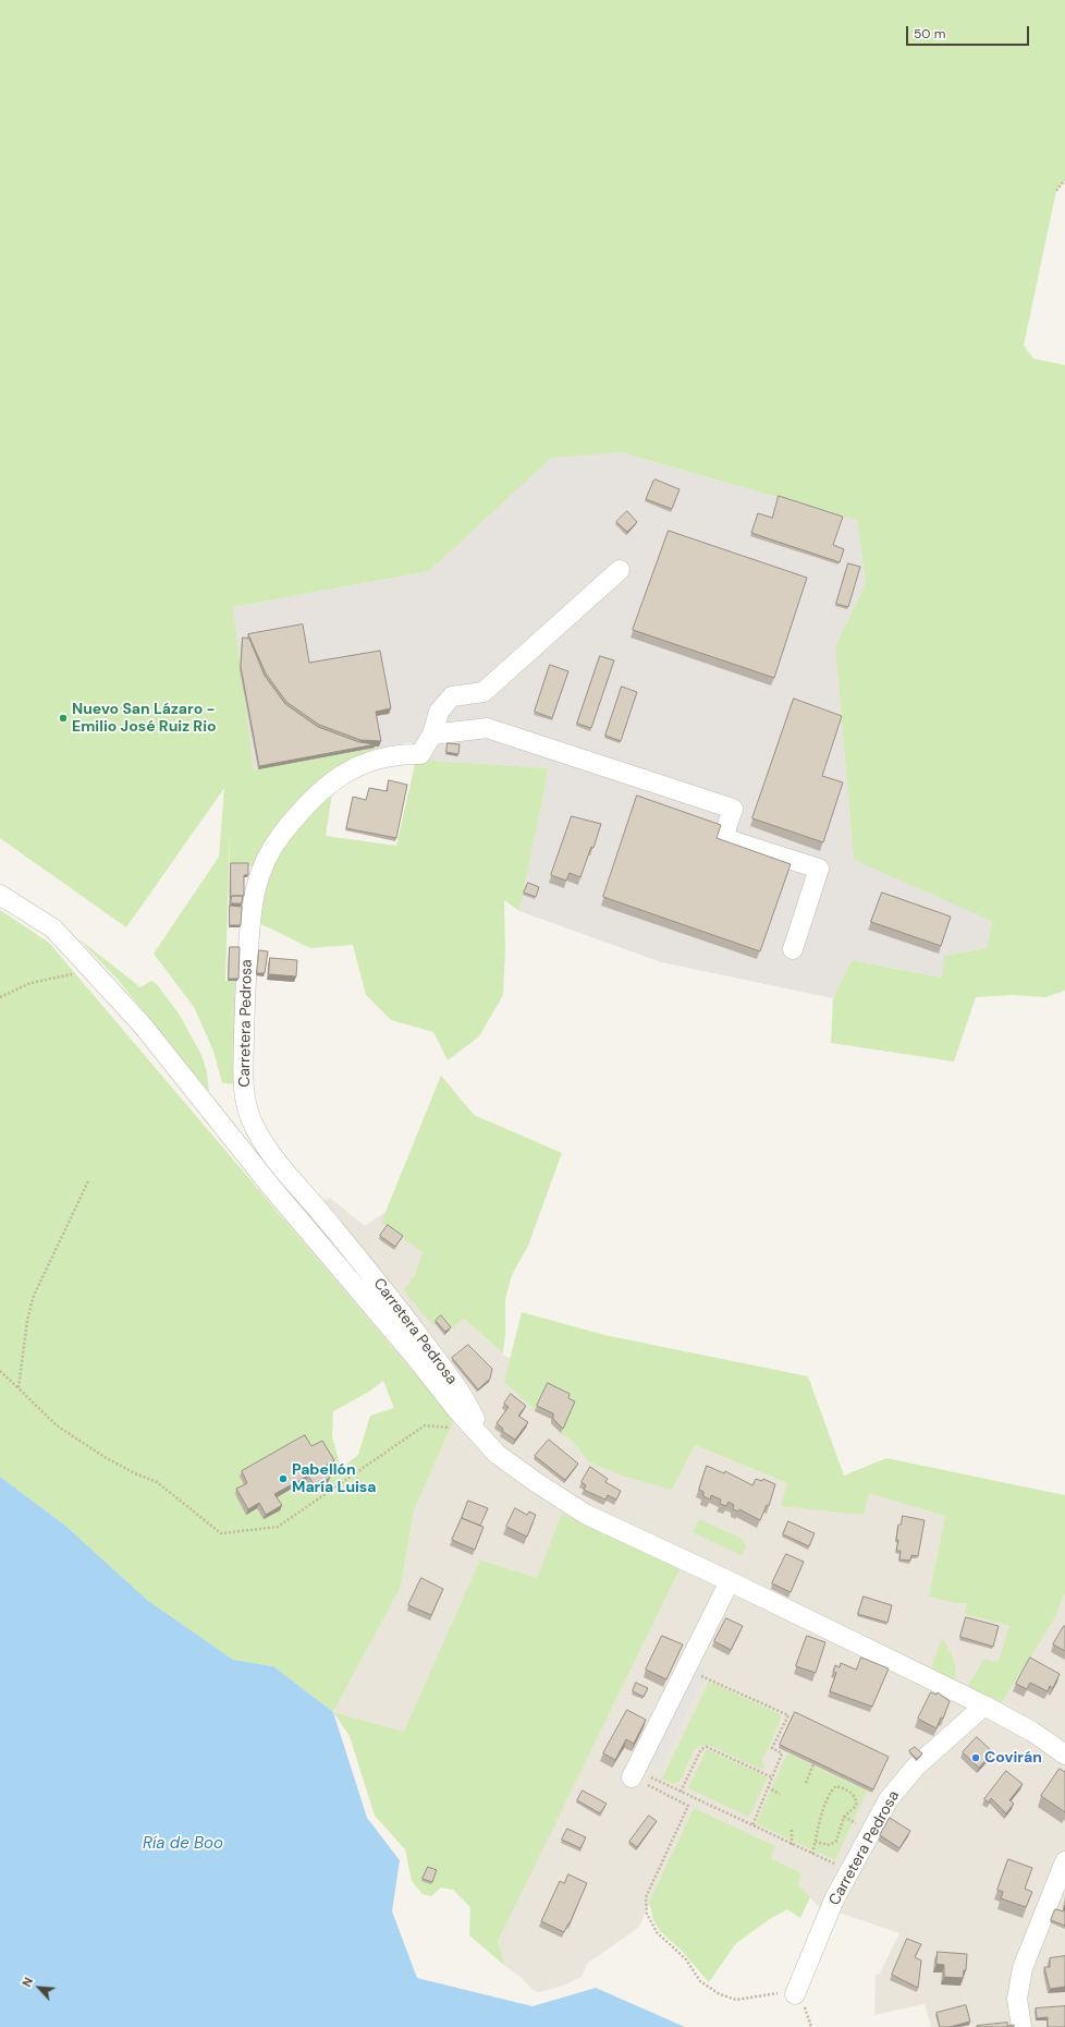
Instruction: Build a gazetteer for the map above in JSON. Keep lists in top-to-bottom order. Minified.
{"streets":{"street":["Carretera Pedrosa"]},"water":["Ría de Boo"],"places":["Nuevo San Lázaro - Emilio José Ruiz Rio","Pabellón María Luisa","Covirán"],"scale_bar":"50 m","north":"top left"}
